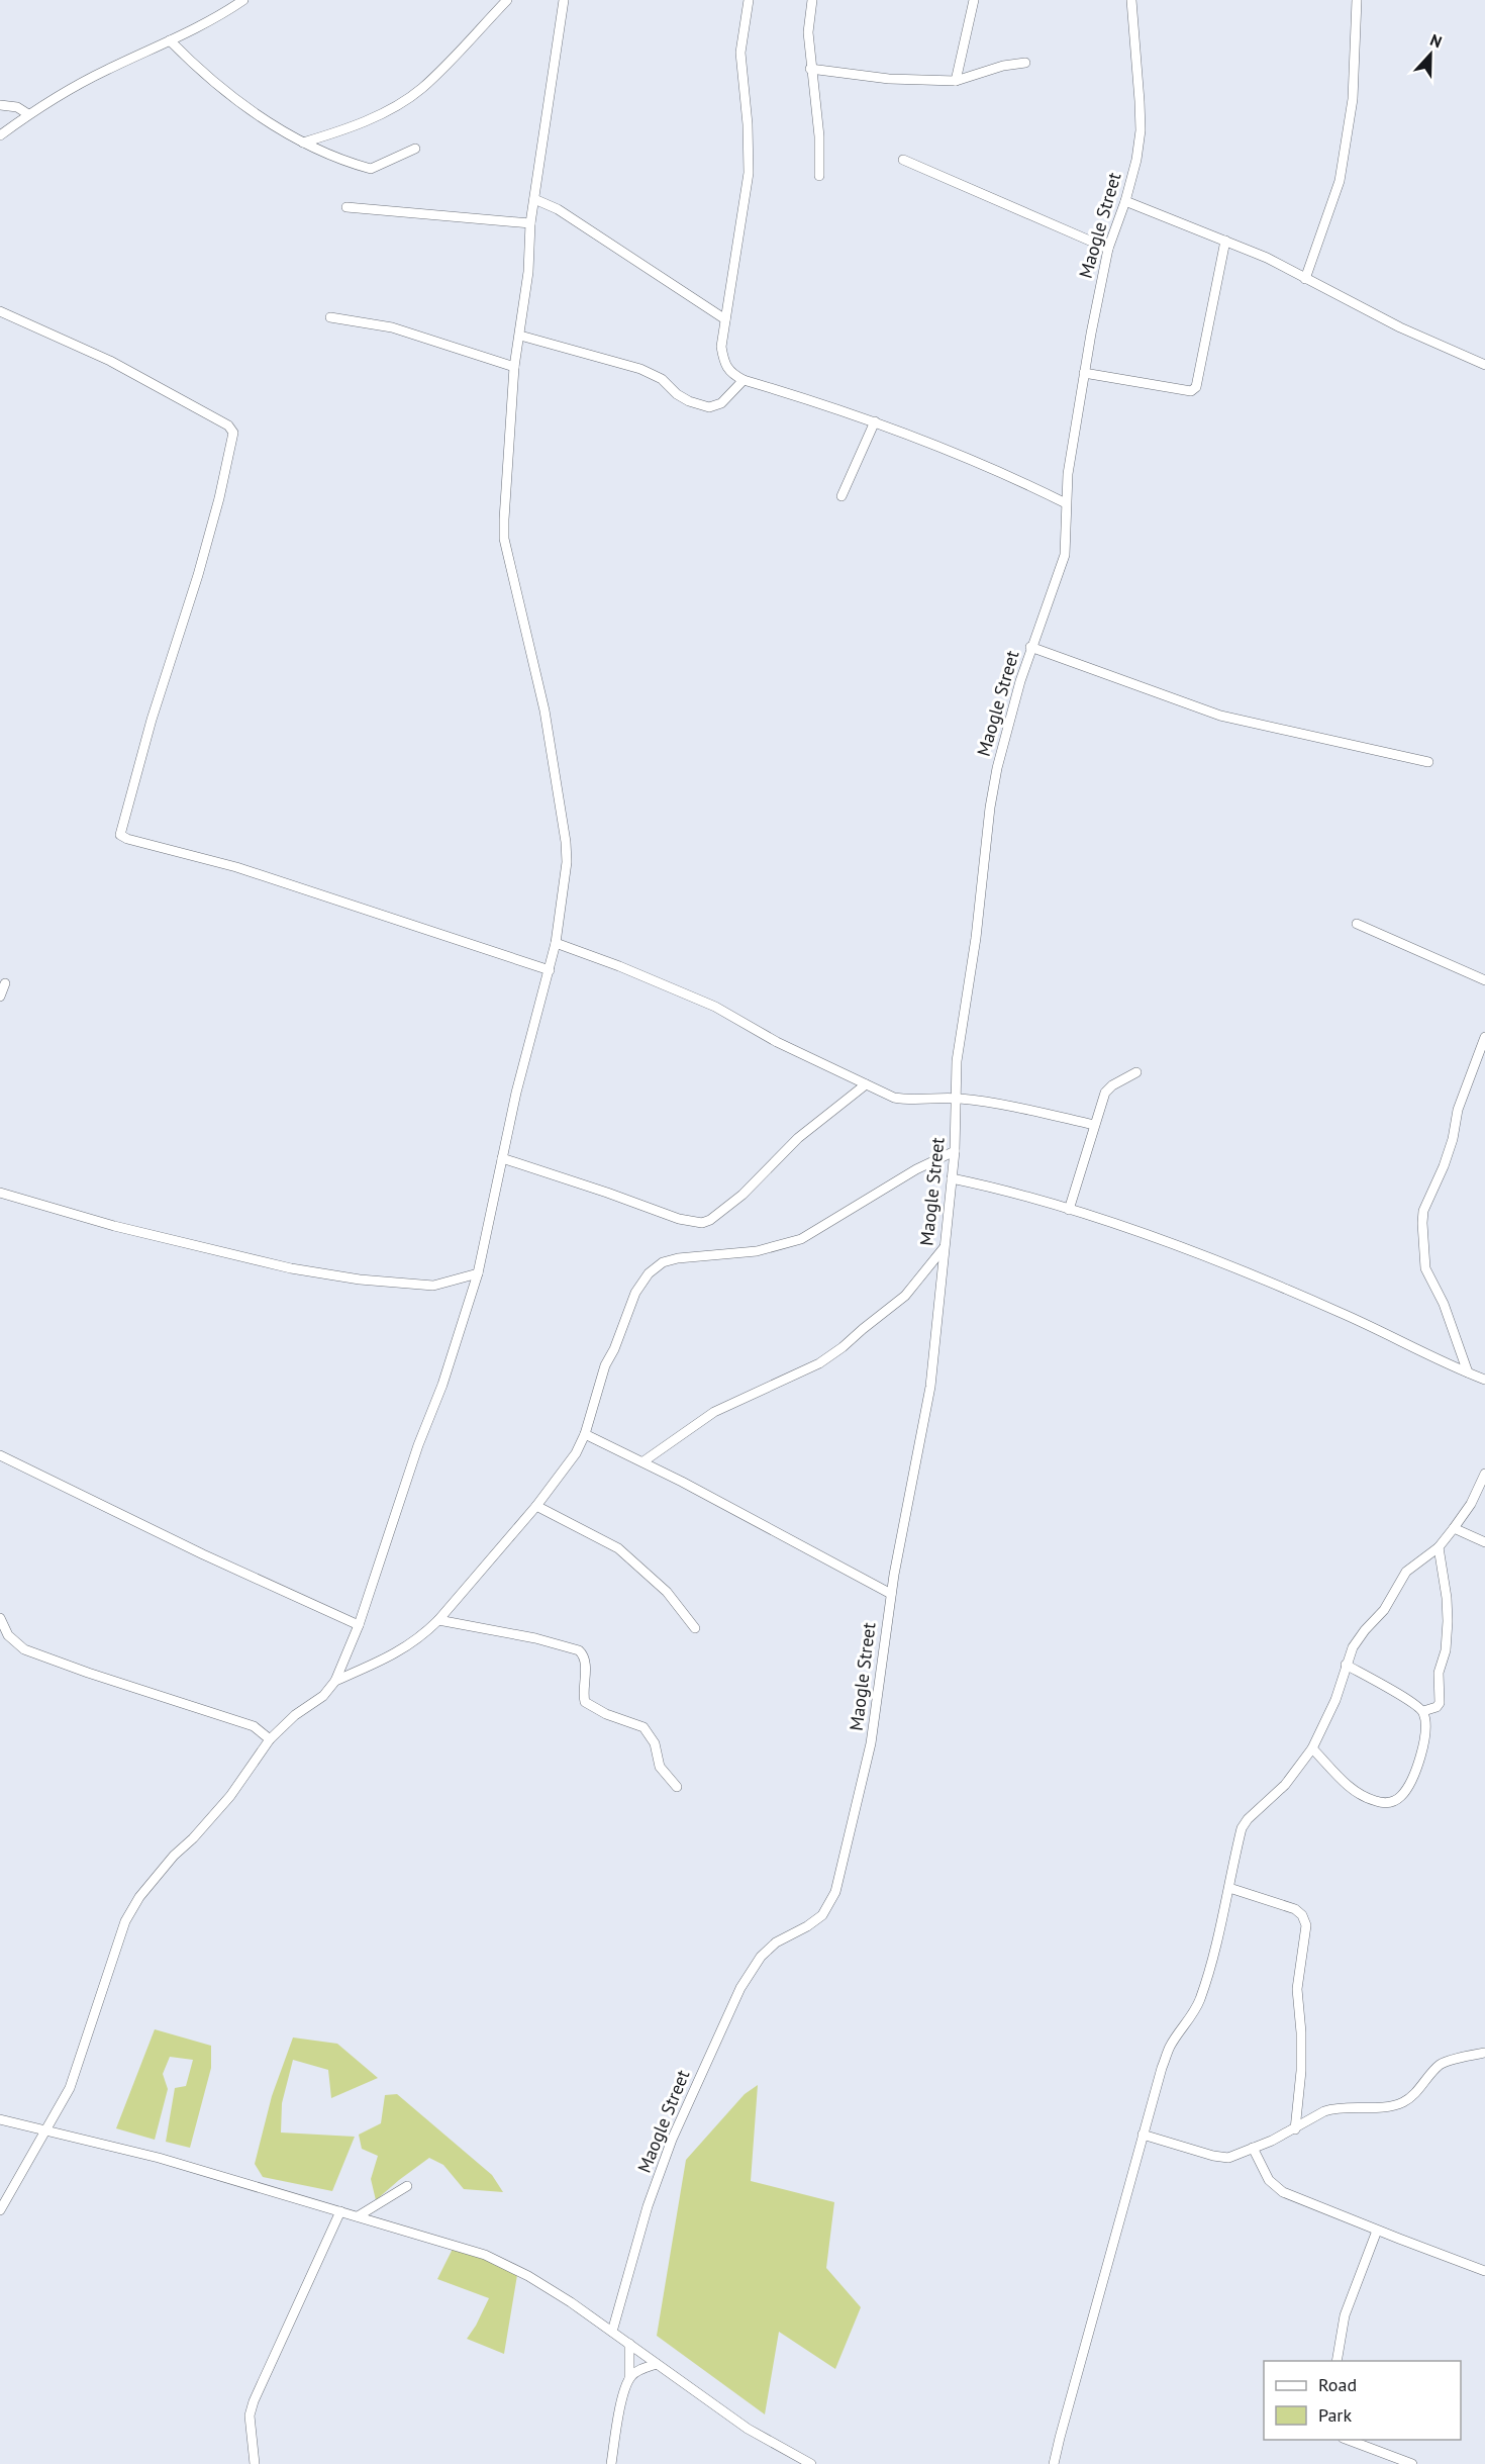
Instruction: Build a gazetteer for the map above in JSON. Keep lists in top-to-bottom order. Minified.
{"streets":{"street":["Maogle Street"]},"legend":["Road","Park"],"north":"top"}
